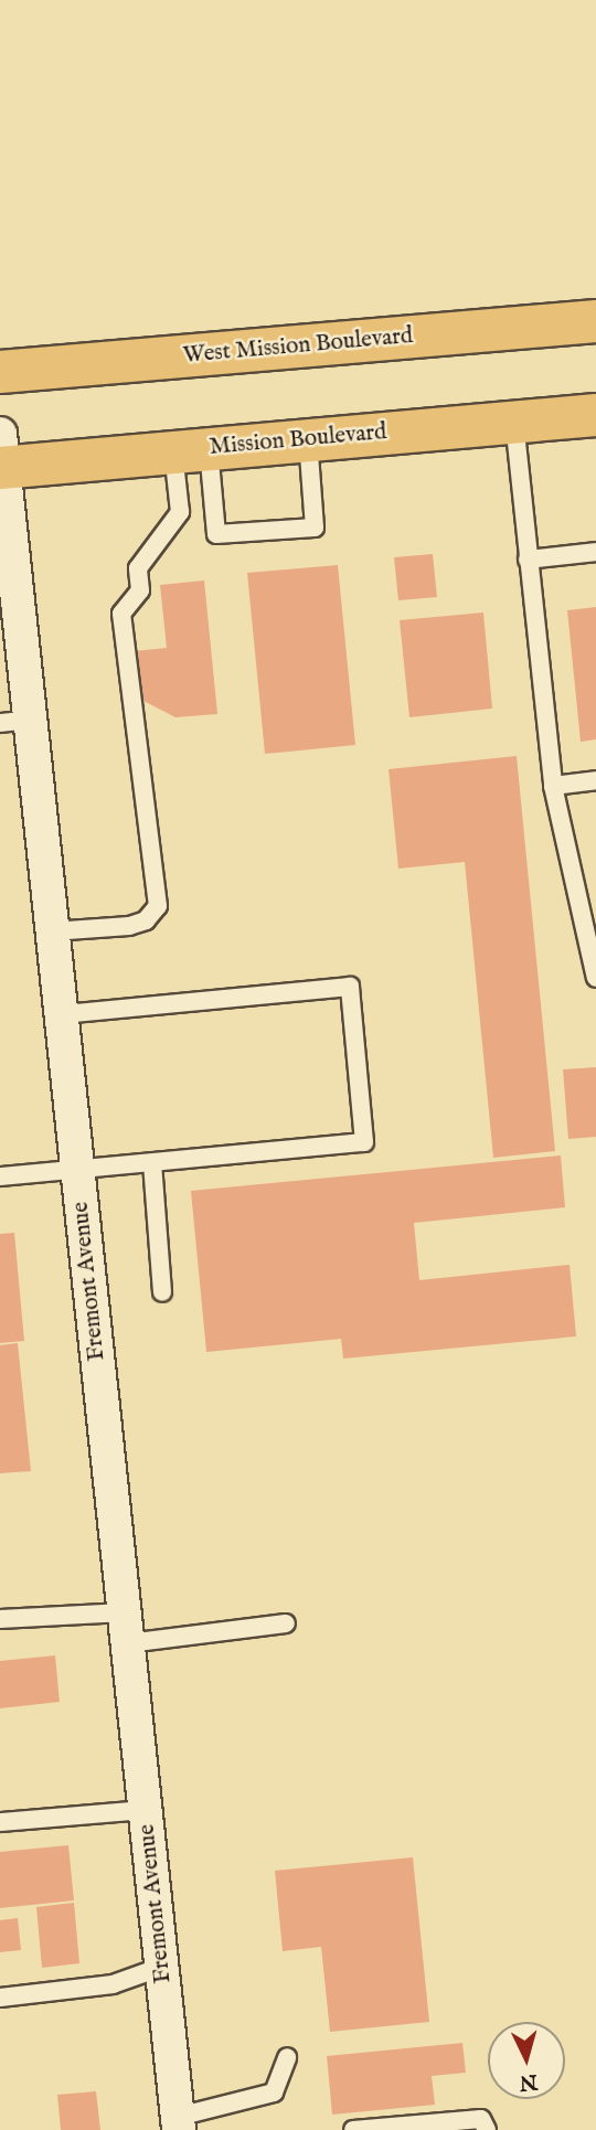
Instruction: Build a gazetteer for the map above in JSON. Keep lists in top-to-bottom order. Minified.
{"streets":{"main road":["West Mission Boulevard","Mission Boulevard"],"street":["Fremont Avenue"]},"crossings":[["Mission Boulevard","Fremont Avenue"]],"north":"bottom"}
